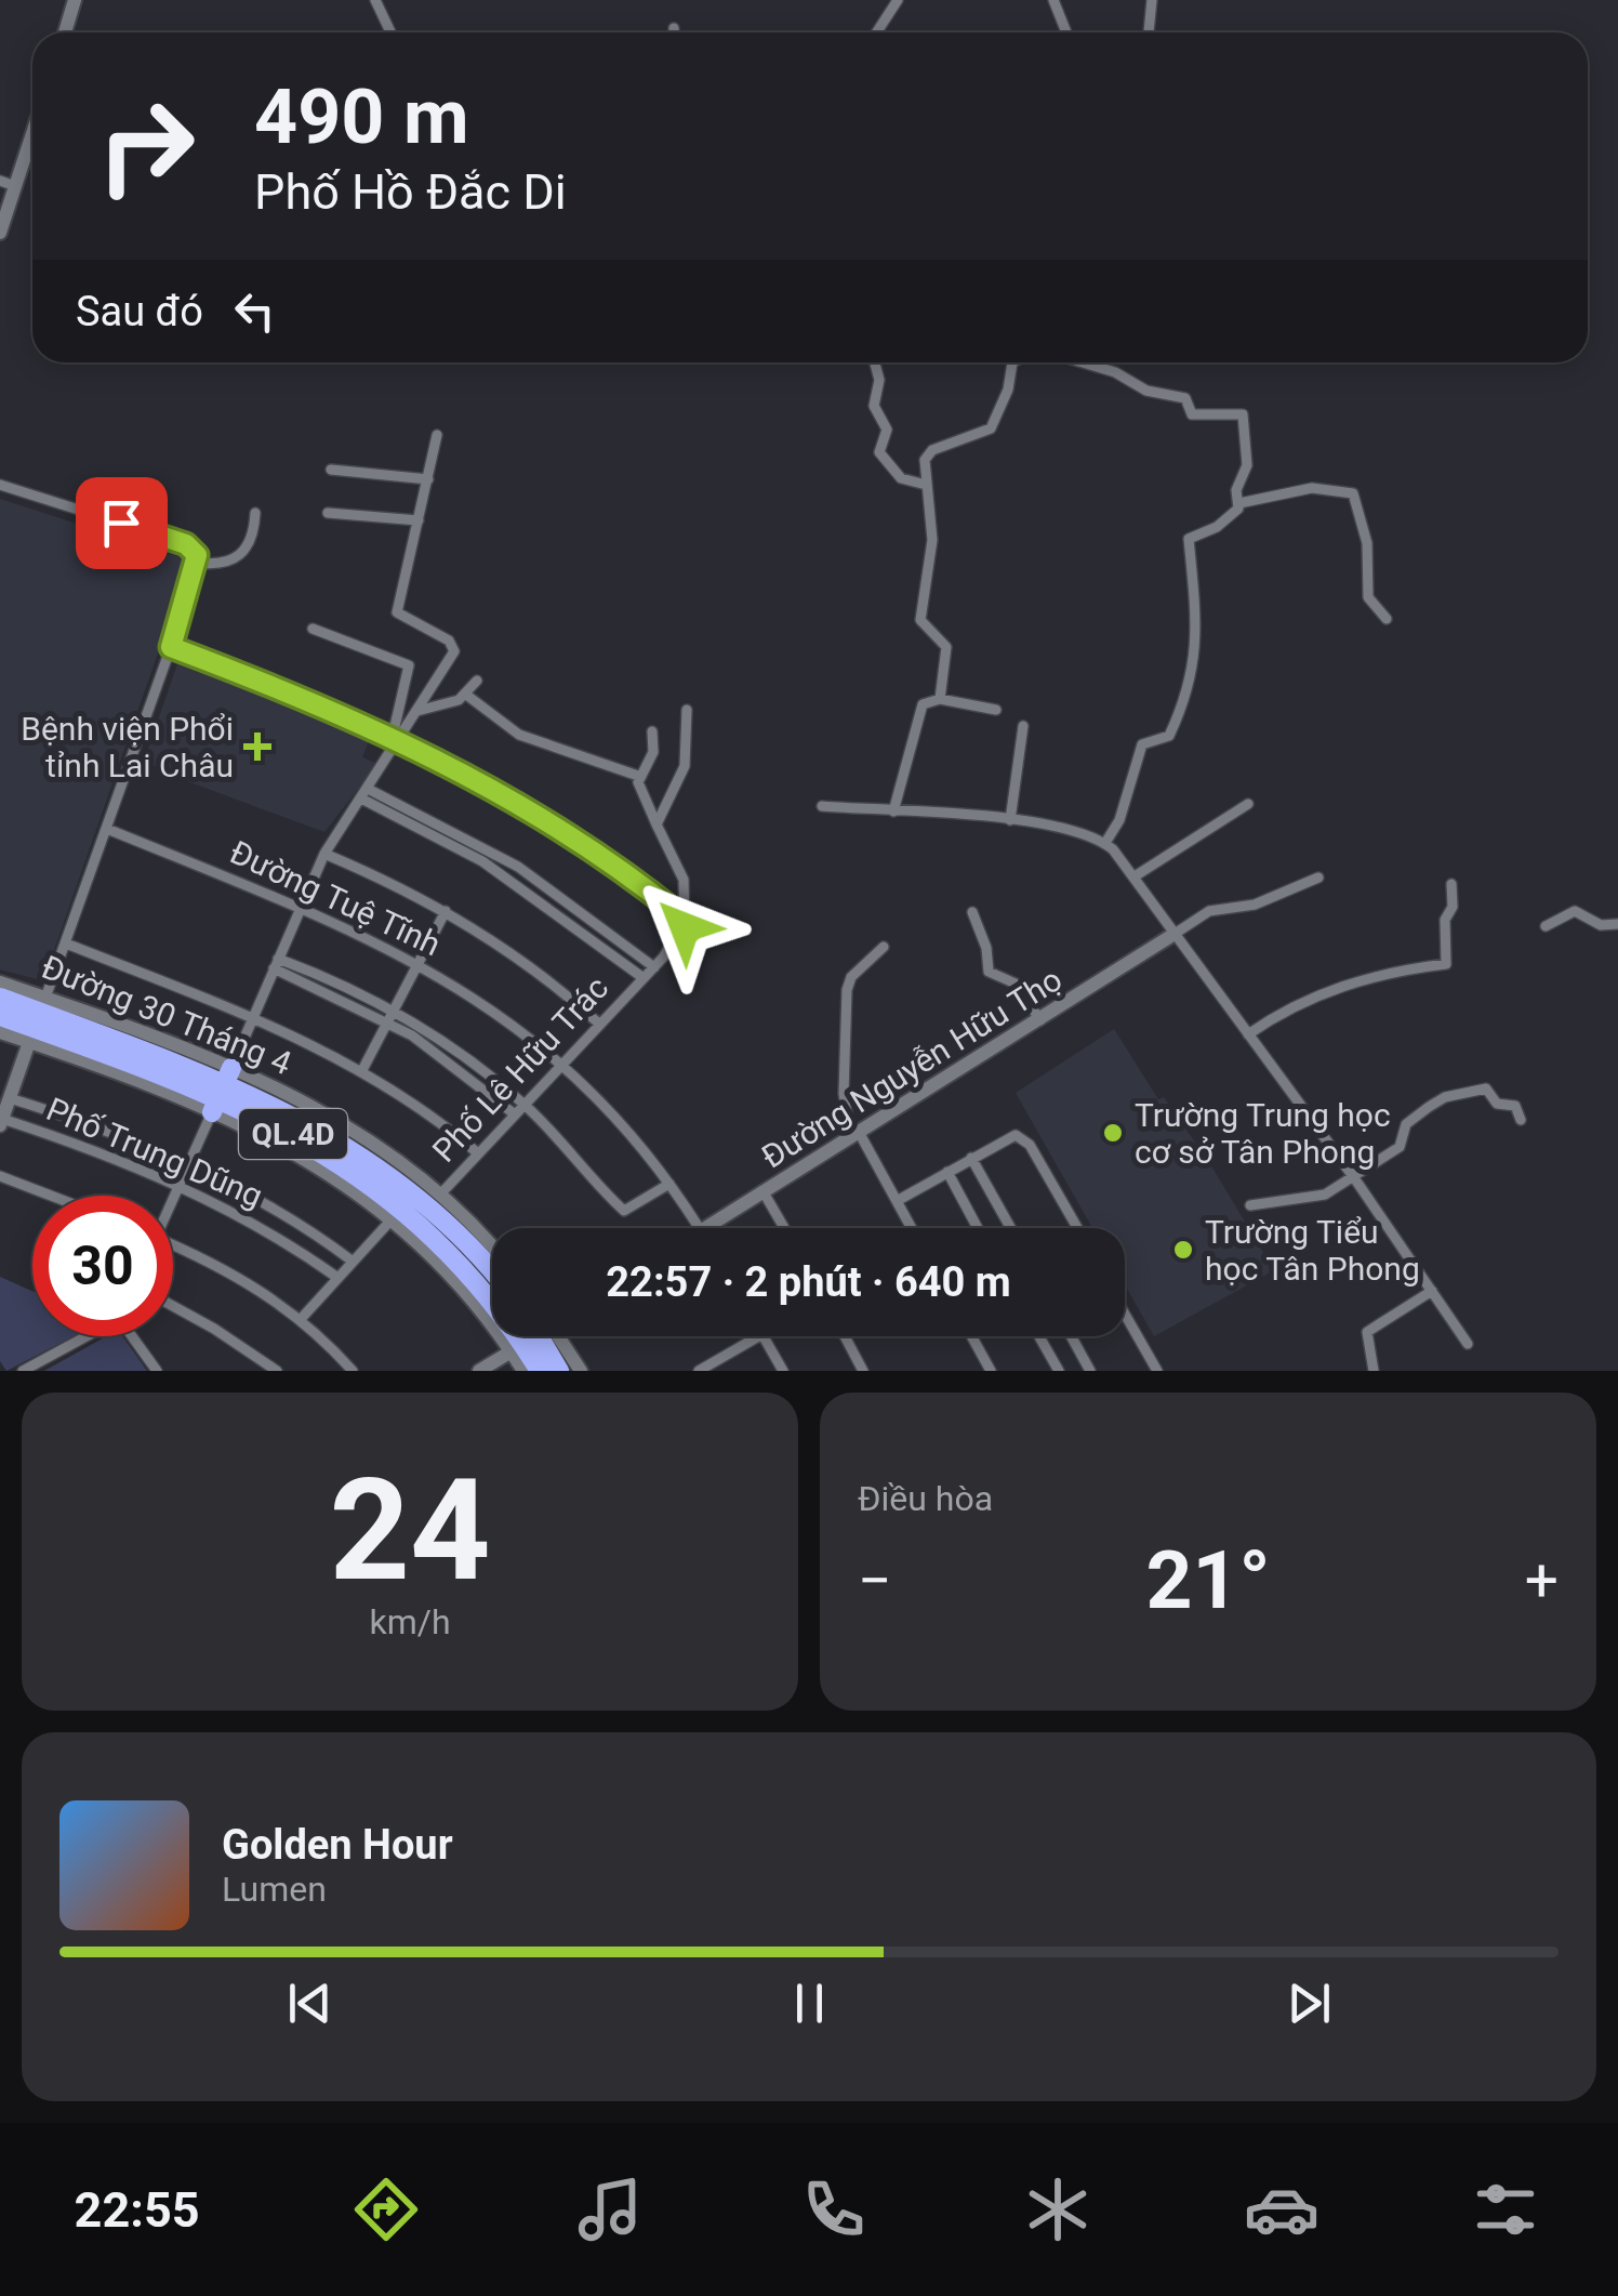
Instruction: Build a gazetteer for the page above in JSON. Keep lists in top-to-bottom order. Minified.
{"streets":{"highway":["Đường 30 Tháng 4","QL.4D"],"street":["Đường Tuệ Tĩnh","Đường Nguyễn Hữu Thọ","Phố Lê Hữu Trác","Phố Trung Dũng"]},"crossings":[["Đường Tuệ Tĩnh","Phố Lê Hữu Trác"],["Đường 30 Tháng 4","Phố Lê Hữu Trác"]],"places":{"health":["Bệnh viện Phổi tỉnh Lai Châu"],"other":["Trường Trung học cơ sở Tân Phong","Trường Tiểu học Tân Phong"]},"page":{"turn":["490 m","Phố Hồ Đắc Di"],"then":"Sau đó","limit":"30","trip":"22:57 · 2 phút · 640 m","tile":[["24","km/h"],"Điều hòa"],"heat":["−","21°","+"],"song":["Golden Hour","Lumen"],"tabs":"22:55"}}
